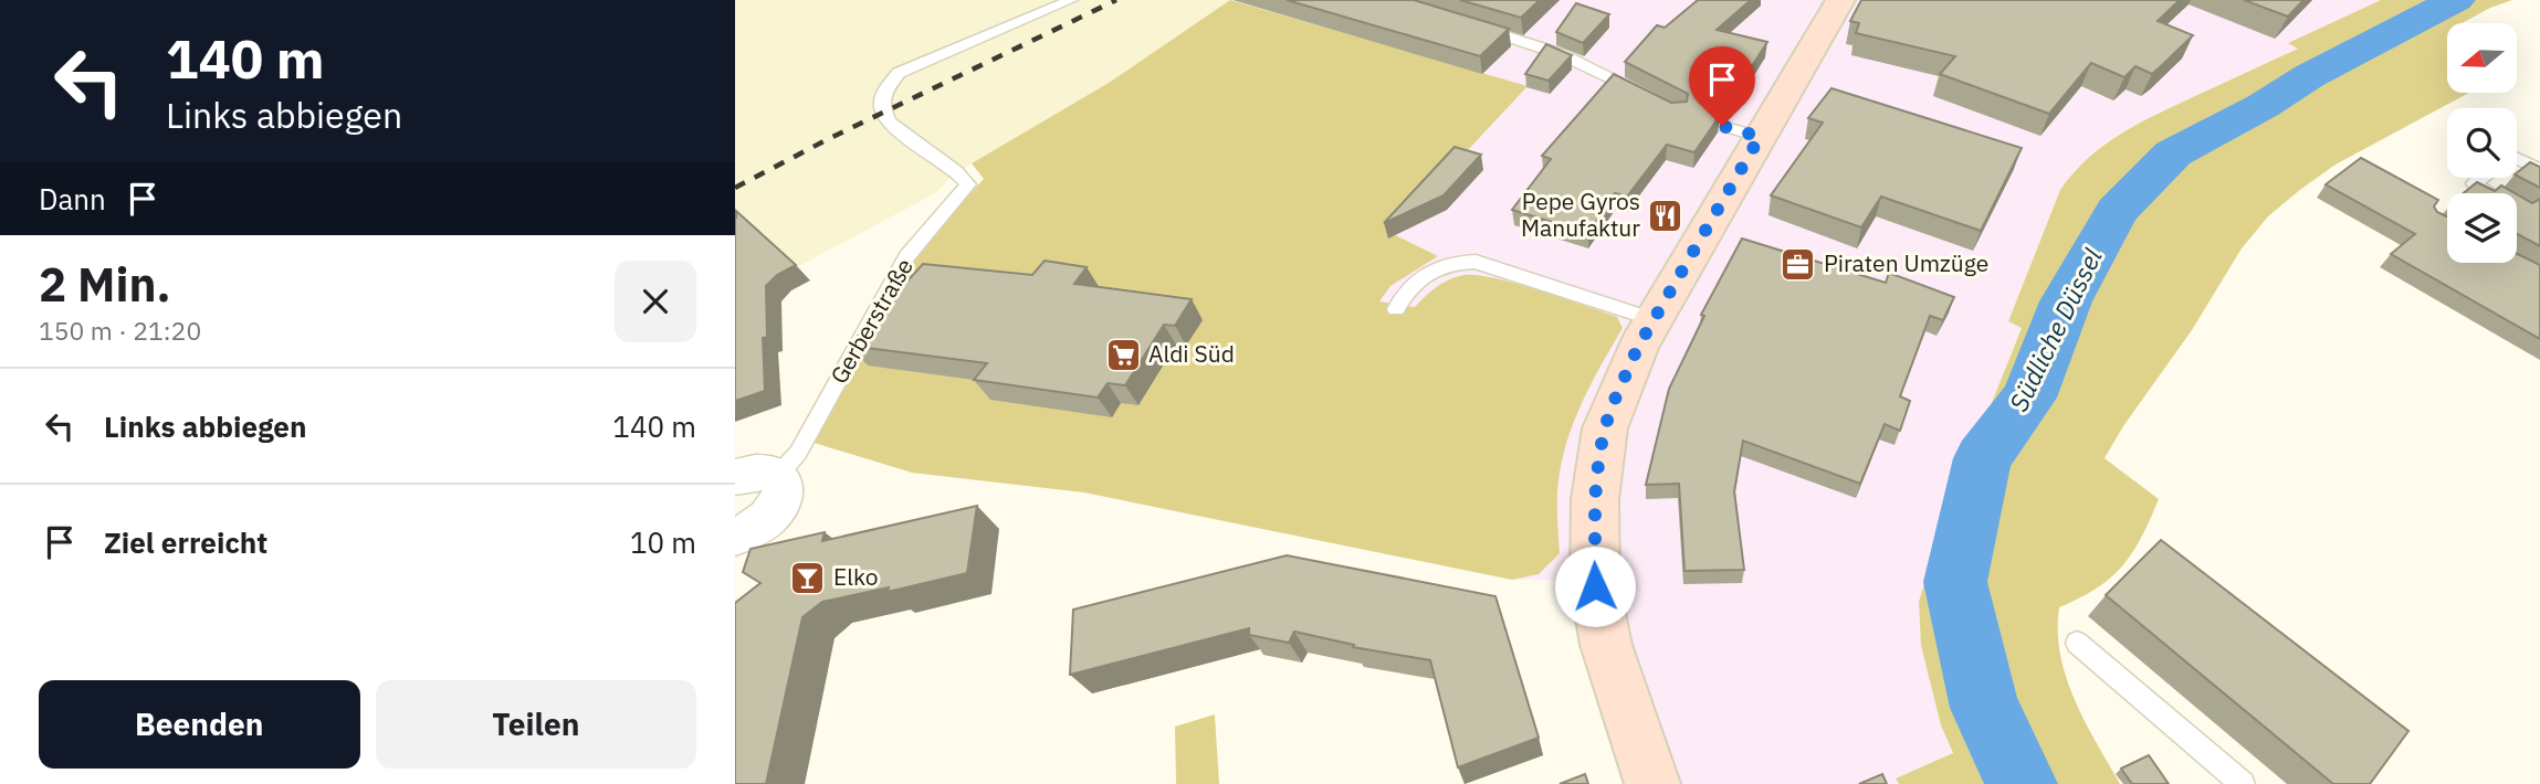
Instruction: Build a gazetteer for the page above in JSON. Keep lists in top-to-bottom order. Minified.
{"streets":{"lane":["Gerberstraße"]},"water":["Südliche Düssel"],"places":{"restaurant":["Pepe Gyros Manufaktur"],"office":["Piraten Umzüge"],"supermarket":["Aldi Süd"],"bar":["Elko"]},"north":"left","page":{"turn":["140 m","Links abbiegen"],"then":"Dann","heading":["2 Min.","150 m · 21:20"],"list":[{"name":"Links abbiegen","value":"140 m"},{"name":"Ziel erreicht","value":"10 m"}],"buttons":["Beenden","Teilen"]}}
